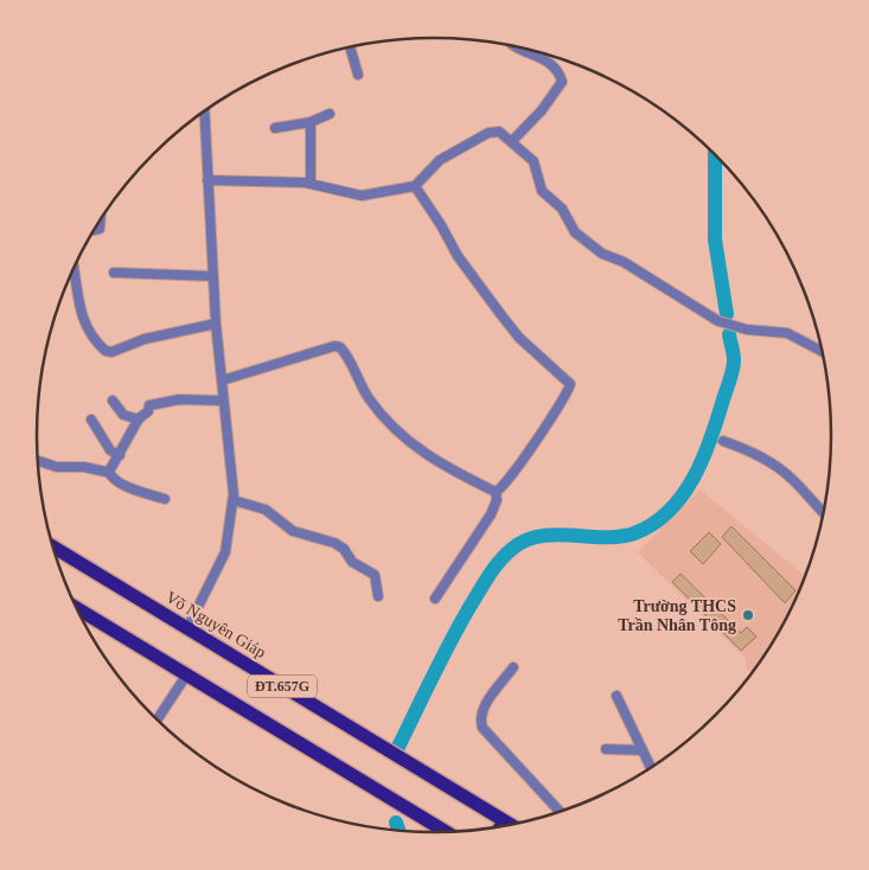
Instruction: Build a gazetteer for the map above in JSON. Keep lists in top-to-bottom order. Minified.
{"streets":{"main road":["Võ Nguyên Giáp","ĐT.657G"]},"places":["Trường THCS Trần Nhân Tông"]}
